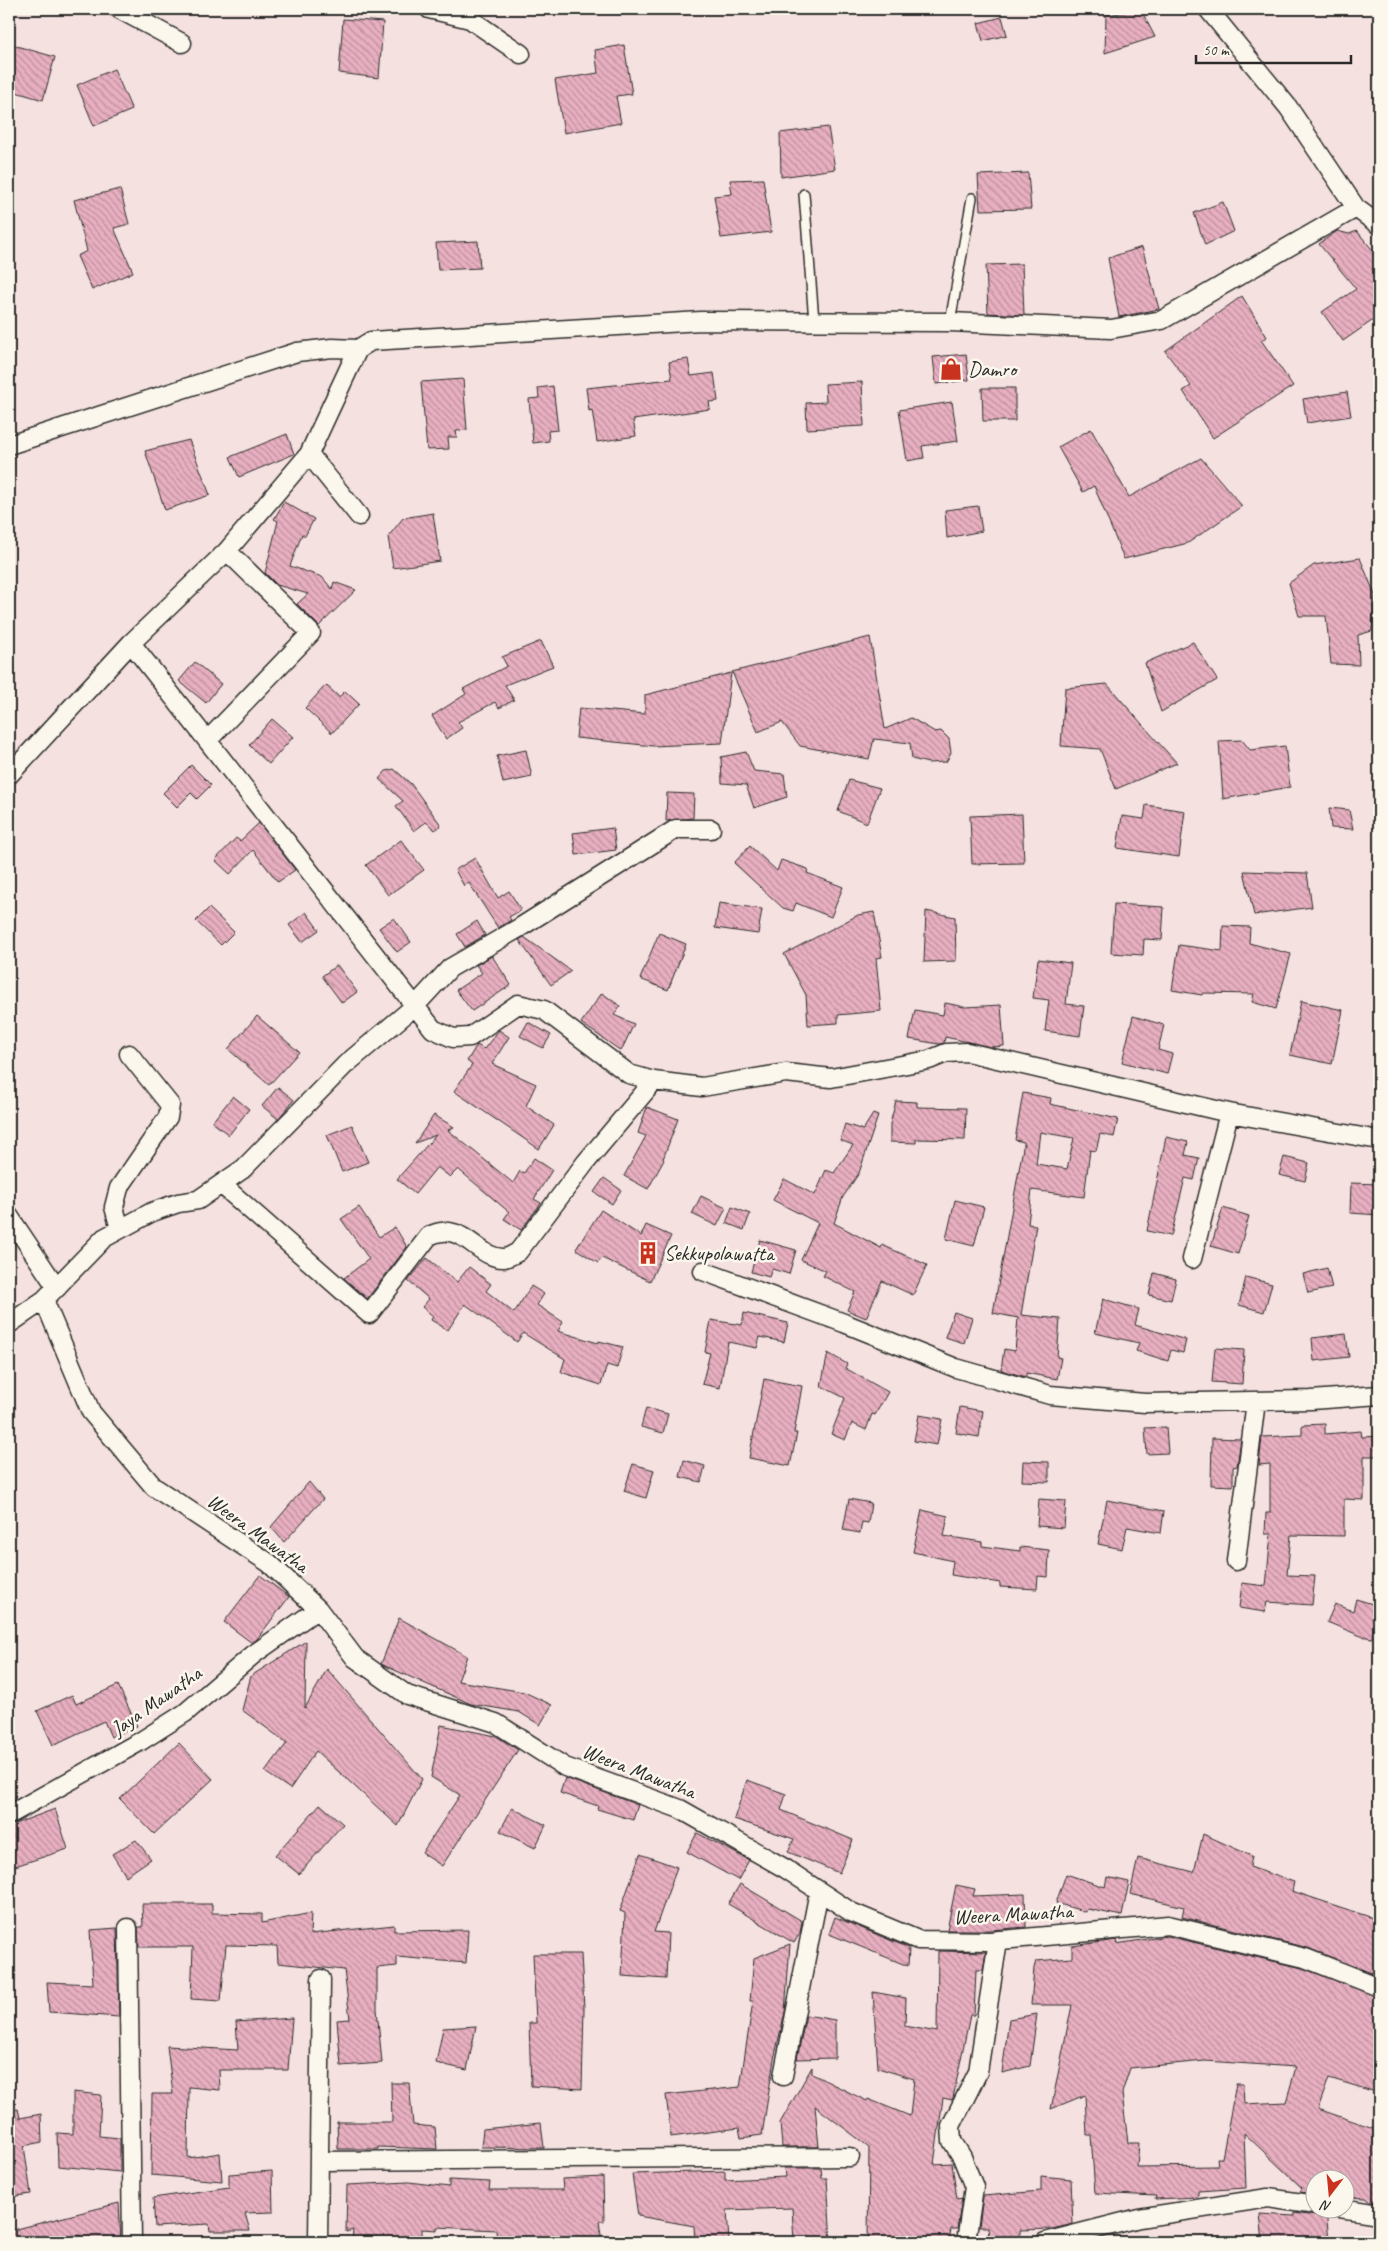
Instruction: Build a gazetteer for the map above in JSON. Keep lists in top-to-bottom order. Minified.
{"streets":{"street":["Weera Mawatha","Jaya Mawatha"]},"crossings":[["Weera Mawatha","Jaya Mawatha"]],"places":{"shop":["Damro"],"building":["Sekkupolawatta"]},"scale_bar":"50 m","north":"bottom"}
